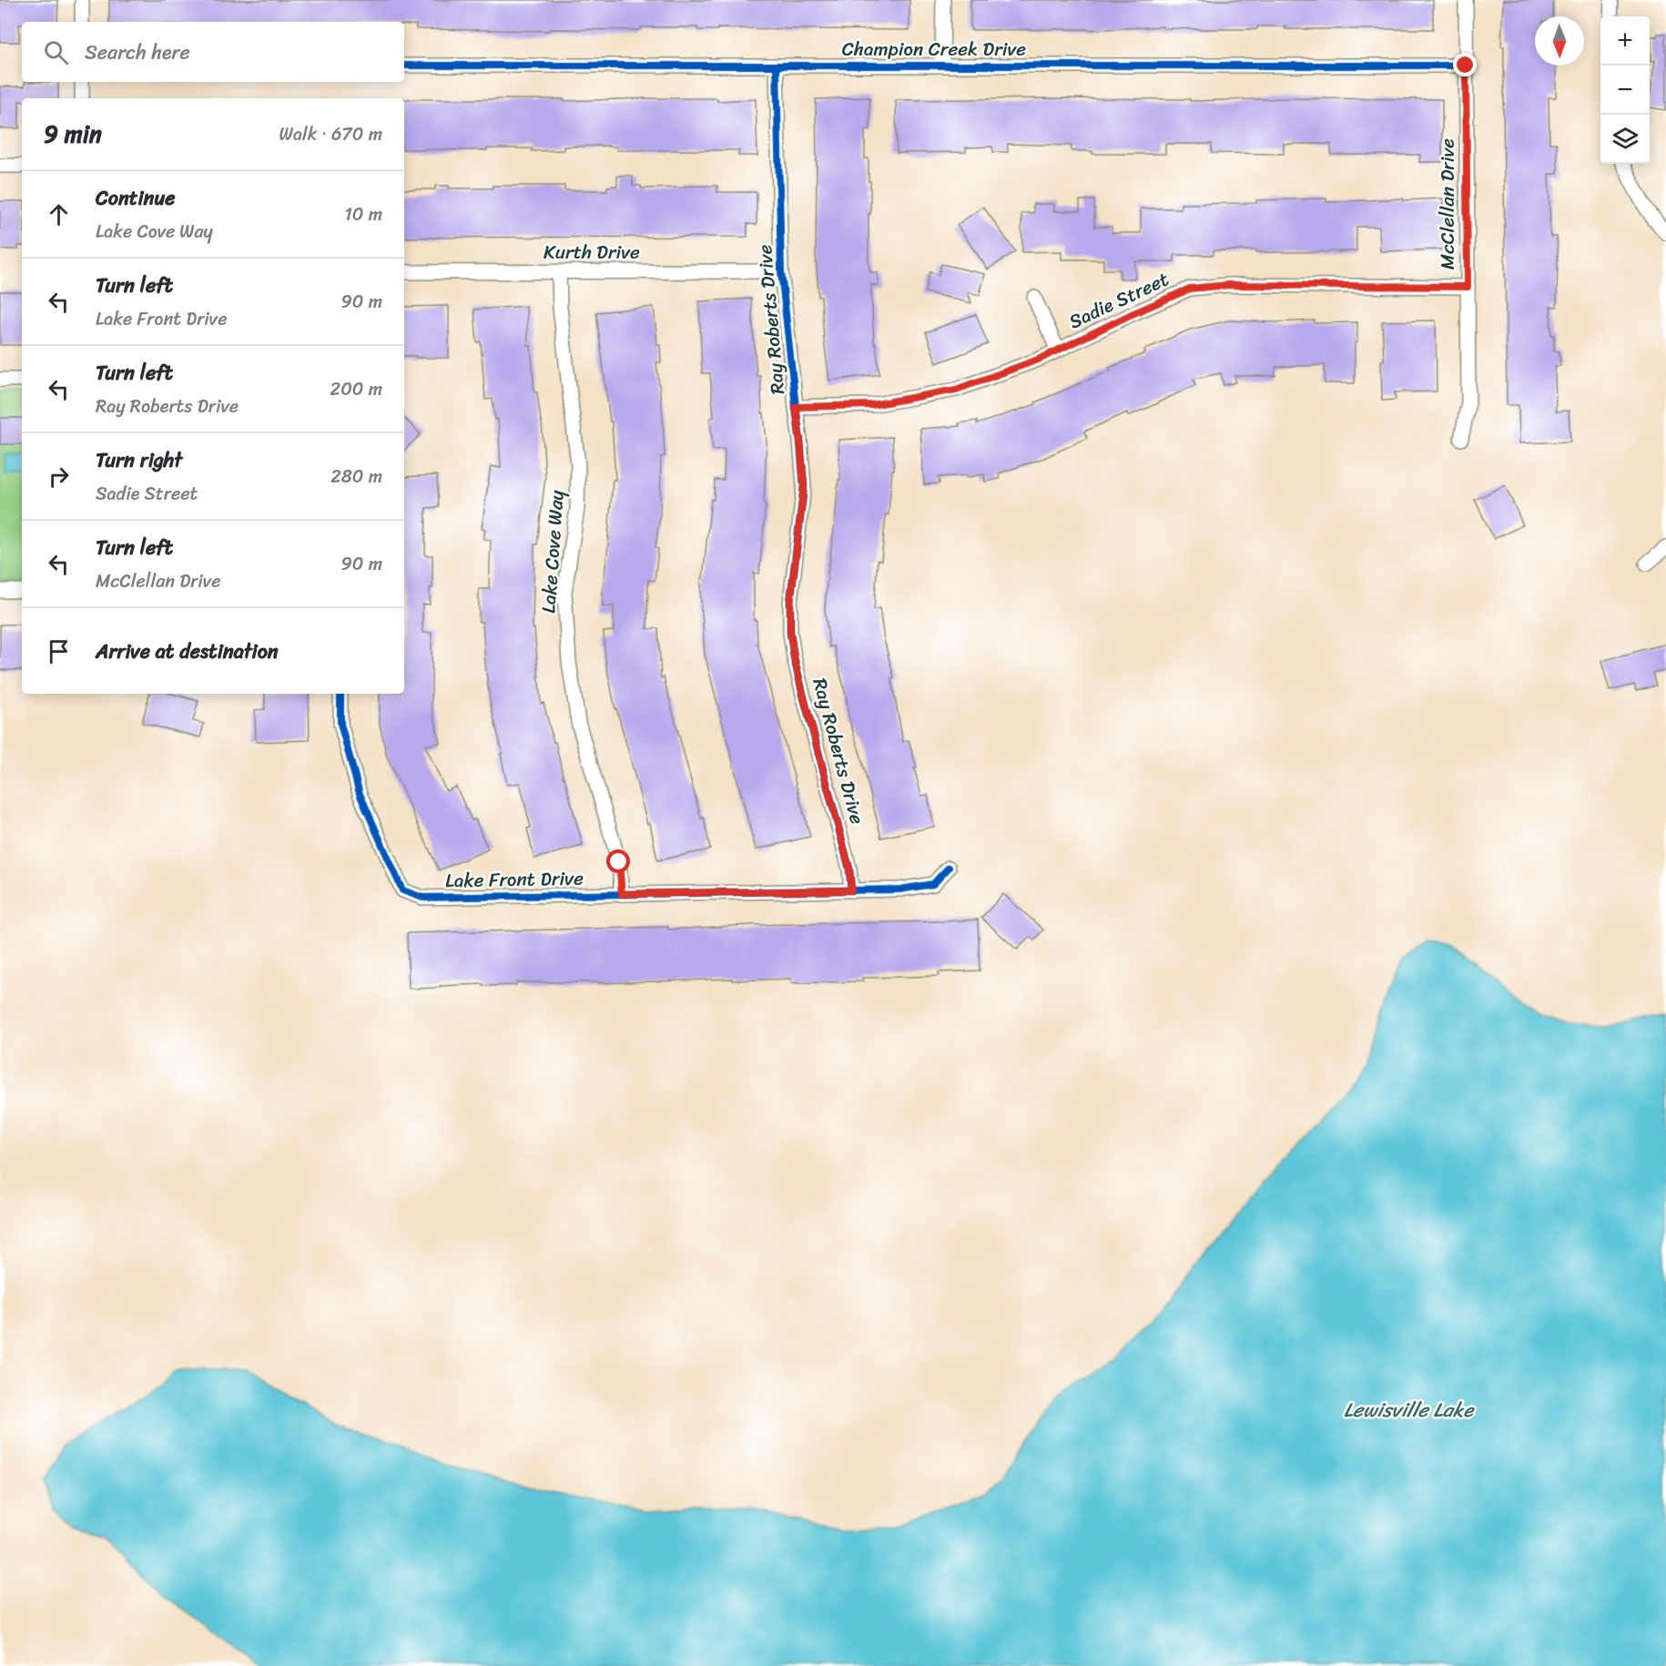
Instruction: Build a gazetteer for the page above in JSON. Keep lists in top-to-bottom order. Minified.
{"streets":{"street":["Champion Creek Drive","McClellan Drive","Kurth Drive","Sadie Street","Ray Roberts Drive","Lake Cove Way","Lake Front Drive"]},"crossings":[["Champion Creek Drive","McClellan Drive"],["Champion Creek Drive","Ray Roberts Drive"],["McClellan Drive","Sadie Street"],["Kurth Drive","Ray Roberts Drive"],["Kurth Drive","Lake Cove Way"],["Sadie Street","Ray Roberts Drive"],["Ray Roberts Drive","Lake Front Drive"],["Lake Cove Way","Lake Front Drive"]],"water":["Lewisville Lake"],"north":"bottom","page":{"map_buttons":["+","−"],"search":"Search here","heading":["9 min","Walk · 670 m"],"list":[["Continue","Lake Cove Way","10 m"],["Turn left","Lake Front Drive","90 m"],["Turn left","Ray Roberts Drive","200 m"],["Turn right","Sadie Street","280 m"],["Turn left","McClellan Drive","90 m"],"Arrive at destination"]}}
